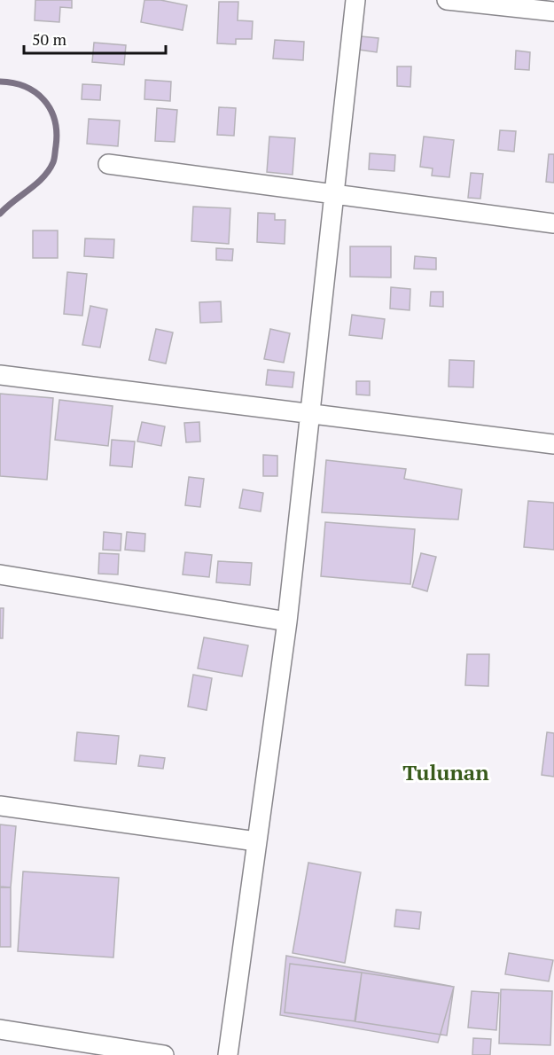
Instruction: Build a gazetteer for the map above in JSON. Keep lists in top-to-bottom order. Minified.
{"districts":["Tulunan"],"scale_bar":"50 m"}
